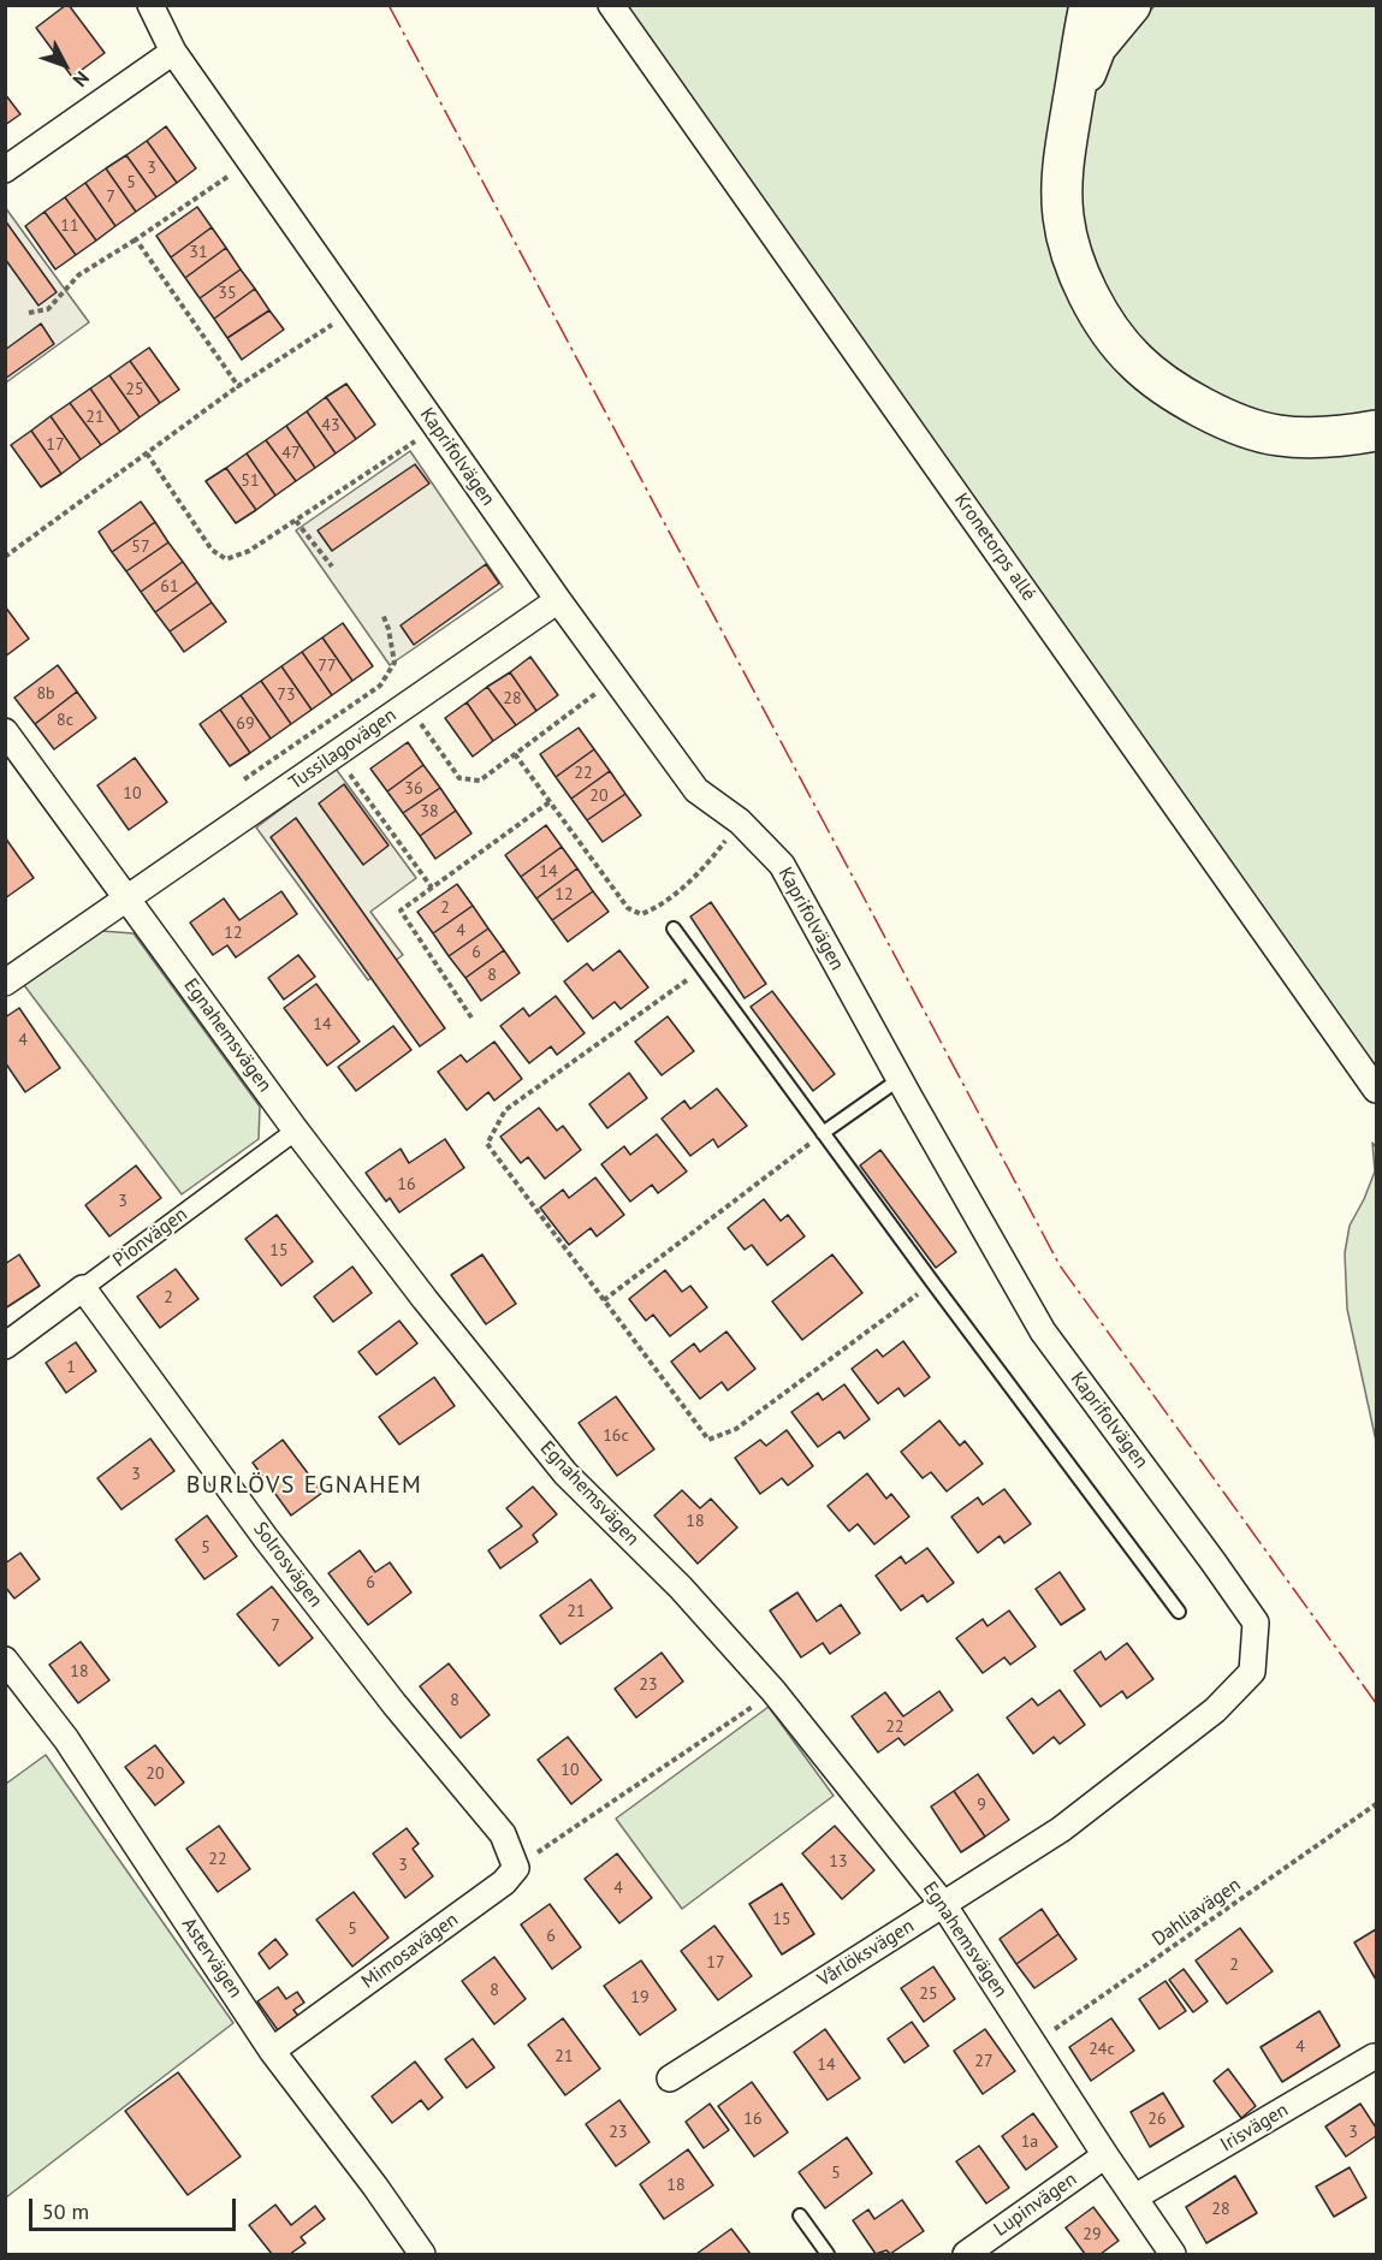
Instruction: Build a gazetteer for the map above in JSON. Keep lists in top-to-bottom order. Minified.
{"streets":{"street":["Kaprifolvägen","Kronetorps allé","Tussilagovägen","Egnahemsvägen","Pionvägen","Solrosvägen","Mimosavägen","Vårlöksvägen","Astervägen","Irisvägen","Lupinvägen"],"path":["Dahliavägen"]},"crossings":[["Kaprifolvägen","Tussilagovägen"],["Kaprifolvägen","Vårlöksvägen"],["Tussilagovägen","Egnahemsvägen"],["Egnahemsvägen","Pionvägen"],["Egnahemsvägen","Dahliavägen"],["Egnahemsvägen","Vårlöksvägen"],["Egnahemsvägen","Irisvägen"],["Egnahemsvägen","Lupinvägen"],["Pionvägen","Solrosvägen"],["Solrosvägen","Mimosavägen"],["Mimosavägen","Astervägen"]],"districts":["BURLÖVS EGNAHEM"],"house_numbers":["3","5","7","11","31","35","25","21","43","17","47","51","57","61","77","8b","73","28","8c","69","22","36","10","20","38","14","12","2","4","12","6","8","14","4","16","3","15","2","1","16c","3","18","5","6","21","7","18","23","8","22","10","20","9","22","13","3","4","15","5","6","17","2","8","25","19","4","24c","21","27","14","16","26","23","3","1a","5","18","28","29"],"scale_bar":"50 m","north":"bottom right"}
